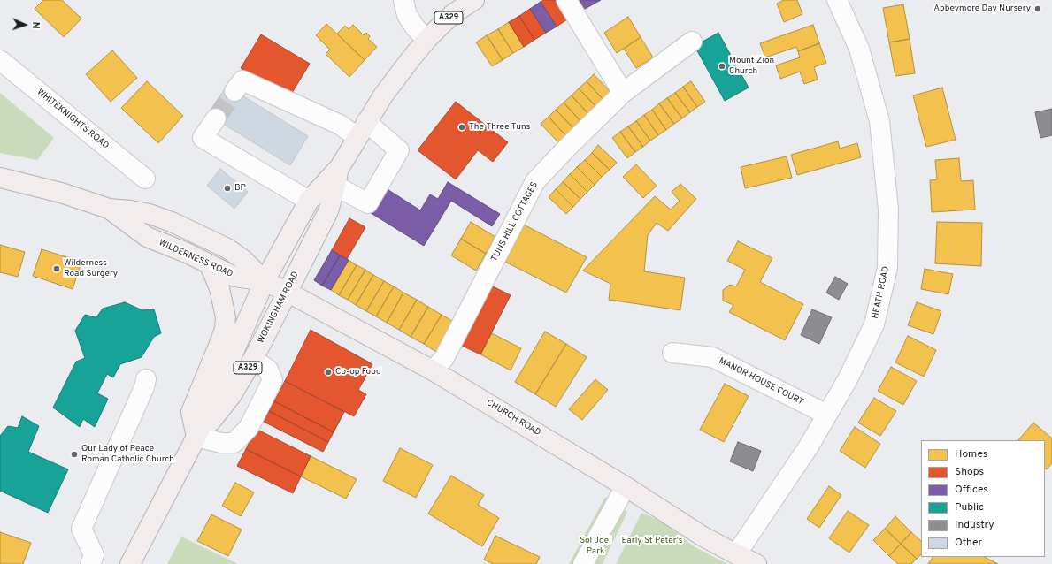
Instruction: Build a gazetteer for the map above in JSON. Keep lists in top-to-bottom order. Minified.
{"streets":{"main road":["A329","WILDERNESS ROAD","WOKINGHAM ROAD","CHURCH ROAD"],"street":["WHITEKNIGHTS ROAD","TUNS HILL COTTAGES","HEATH ROAD","MANOR HOUSE COURT"]},"crossings":[["TUNS HILL COTTAGES","CHURCH ROAD"],["WILDERNESS ROAD","WOKINGHAM ROAD"],["WILDERNESS ROAD","CHURCH ROAD"],["HEATH ROAD","MANOR HOUSE COURT"],["HEATH ROAD","CHURCH ROAD"],["WOKINGHAM ROAD","CHURCH ROAD"]],"parks":["Sol Joel Park","Early St Peter's"],"places":["Abbeymore Day Nursery","Mount Zion Church","The Three Tuns","BP","Wilderness Road Surgery","Co-op Food","Our Lady of Peace Roman Catholic Church"],"legend":["Homes","Shops","Offices","Public","Industry","Other"],"north":"right"}
